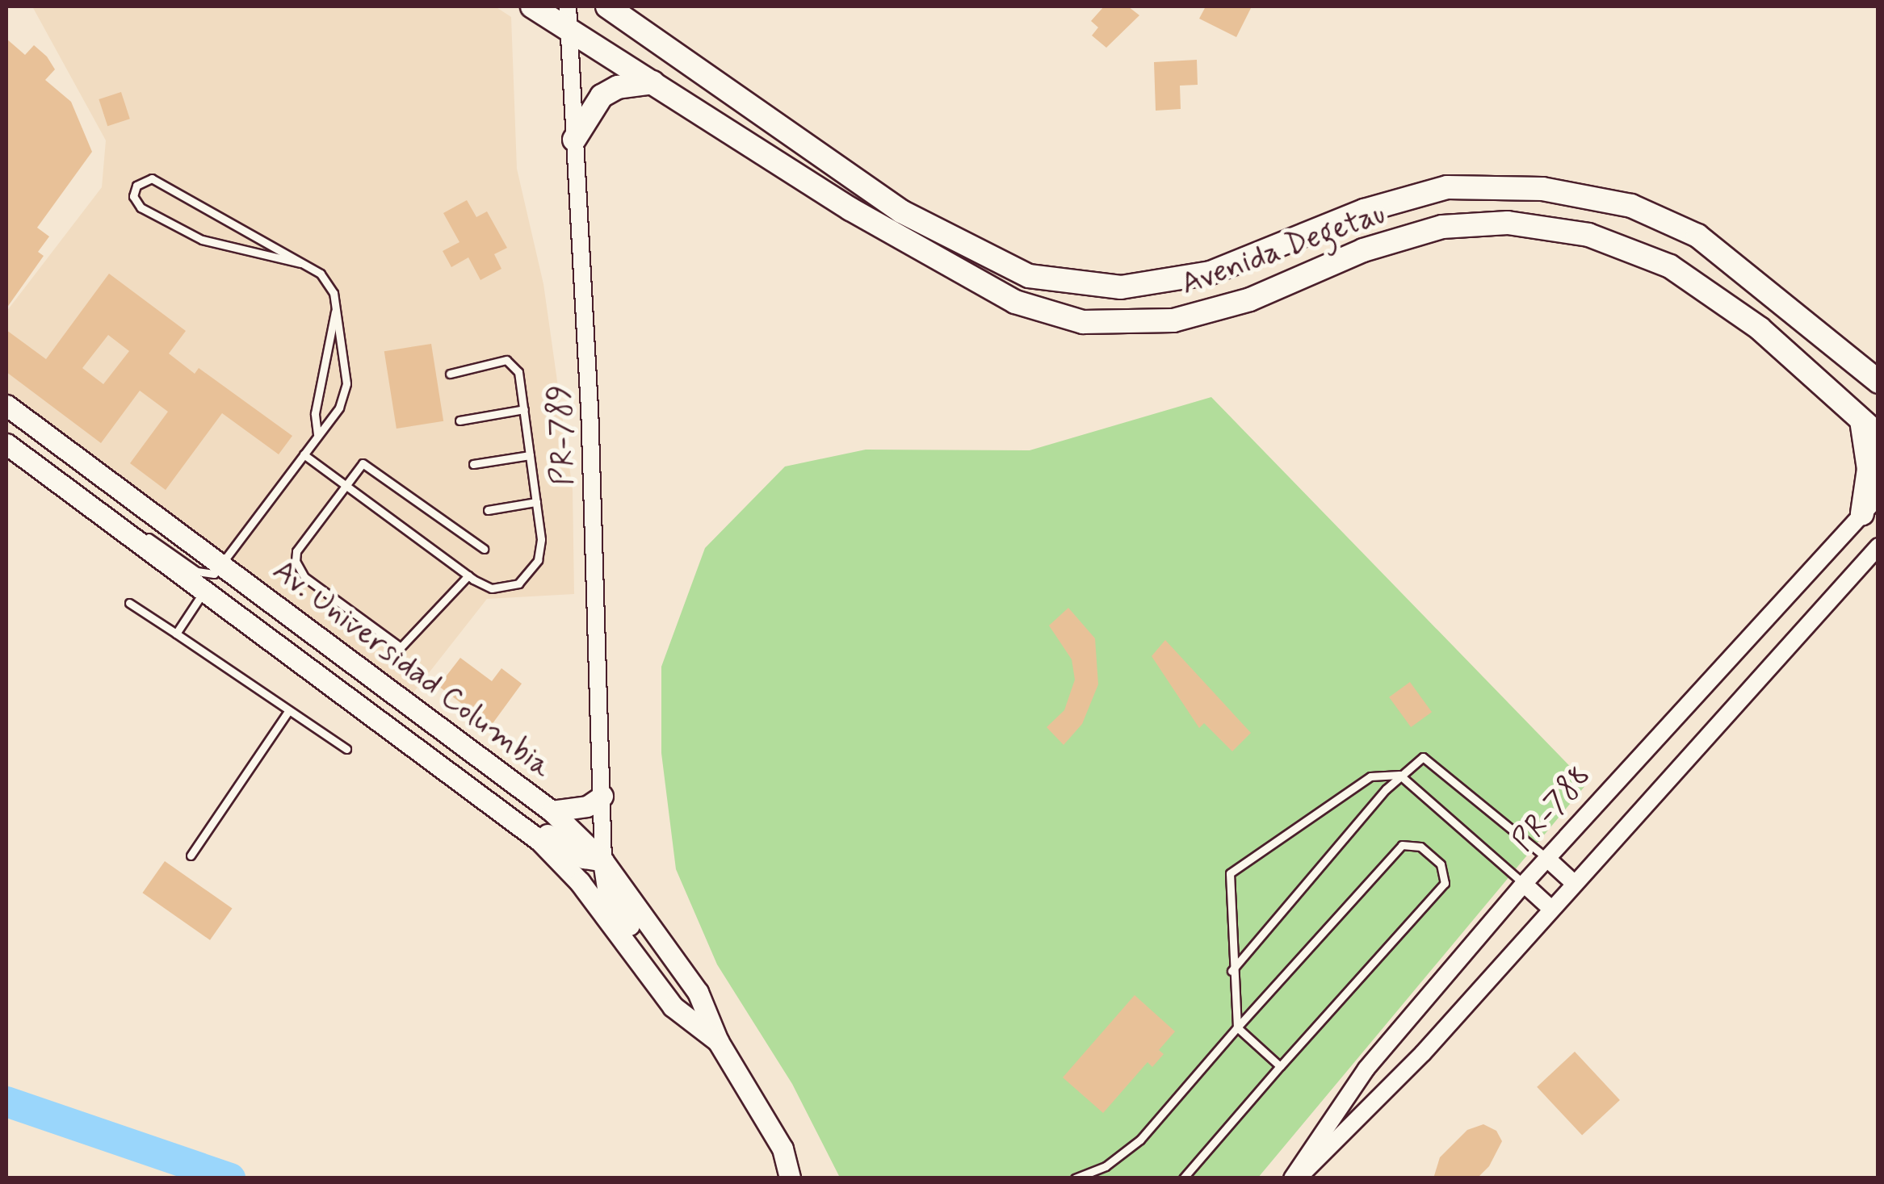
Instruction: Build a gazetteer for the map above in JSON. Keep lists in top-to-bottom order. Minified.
{"streets":{"main road":["Avenida Degetau","Av. Universidad Columbia"],"street":["PR-789","PR-788"]},"crossings":[["Avenida Degetau","PR-789"],["PR-789","Av. Universidad Columbia"]]}
